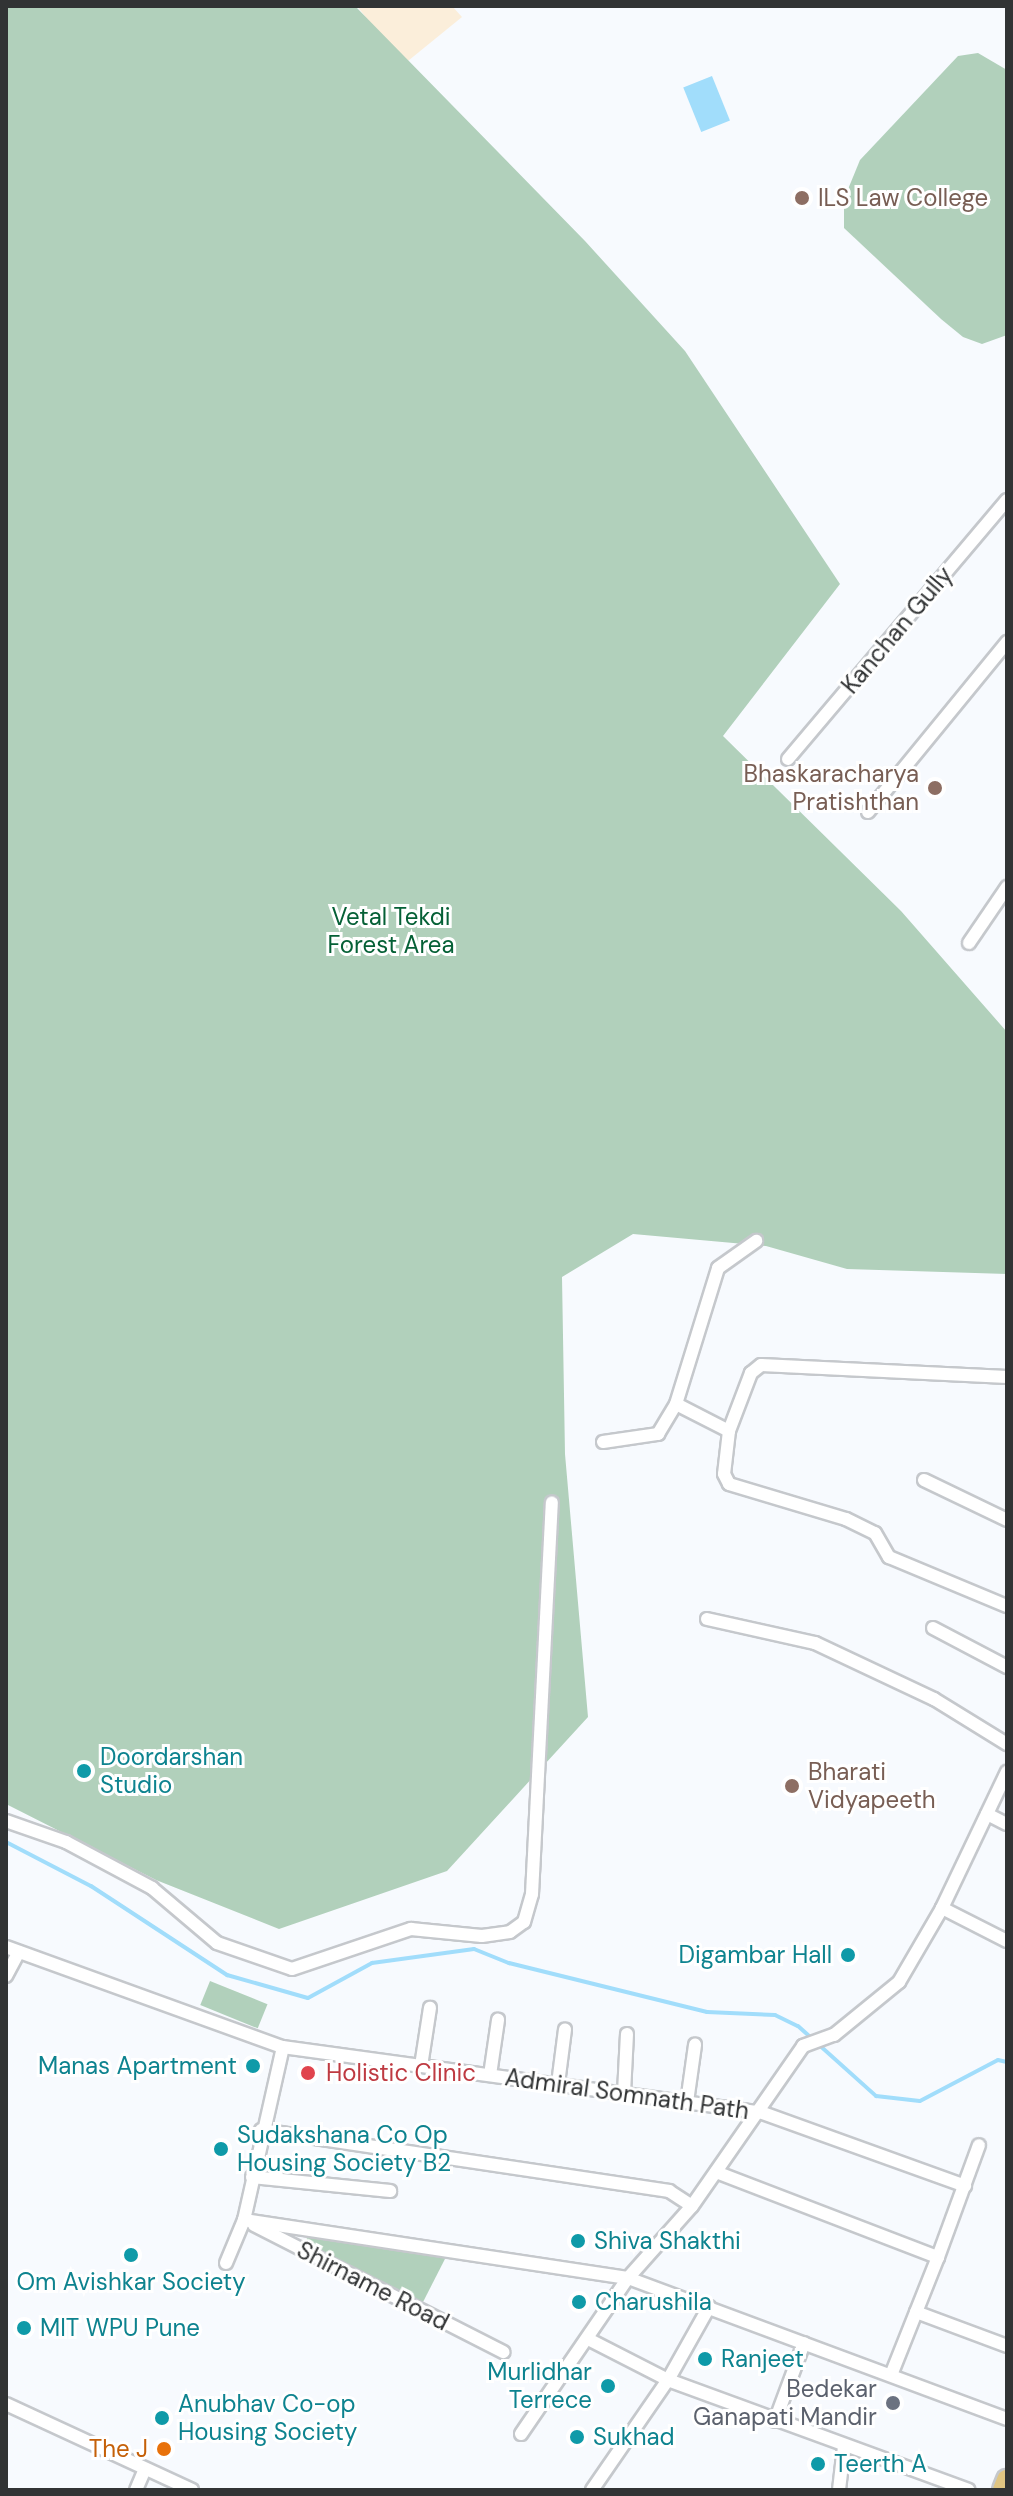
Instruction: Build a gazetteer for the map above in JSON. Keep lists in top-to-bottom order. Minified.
{"streets":{"street":["Kanchan Gully","Admiral Somnath Path","Shirname Road"]},"parks":["Vetal Tekdi Forest Area"],"places":["ILS Law College","Bhaskaracharya Pratishthan","Doordarshan Studio","Bharati Vidyapeeth","Digambar Hall","Manas Apartment","Holistic Clinic","Sudakshana Co Op Housing Society B2","Shiva Shakthi","Om Avishkar Society","Charushila","MIT WPU Pune","Ranjeet","Murlidhar Terrece","Bedekar Ganapati Mandir","Anubhav Co-op Housing Society","Sukhad","The J","Teerth A"]}
